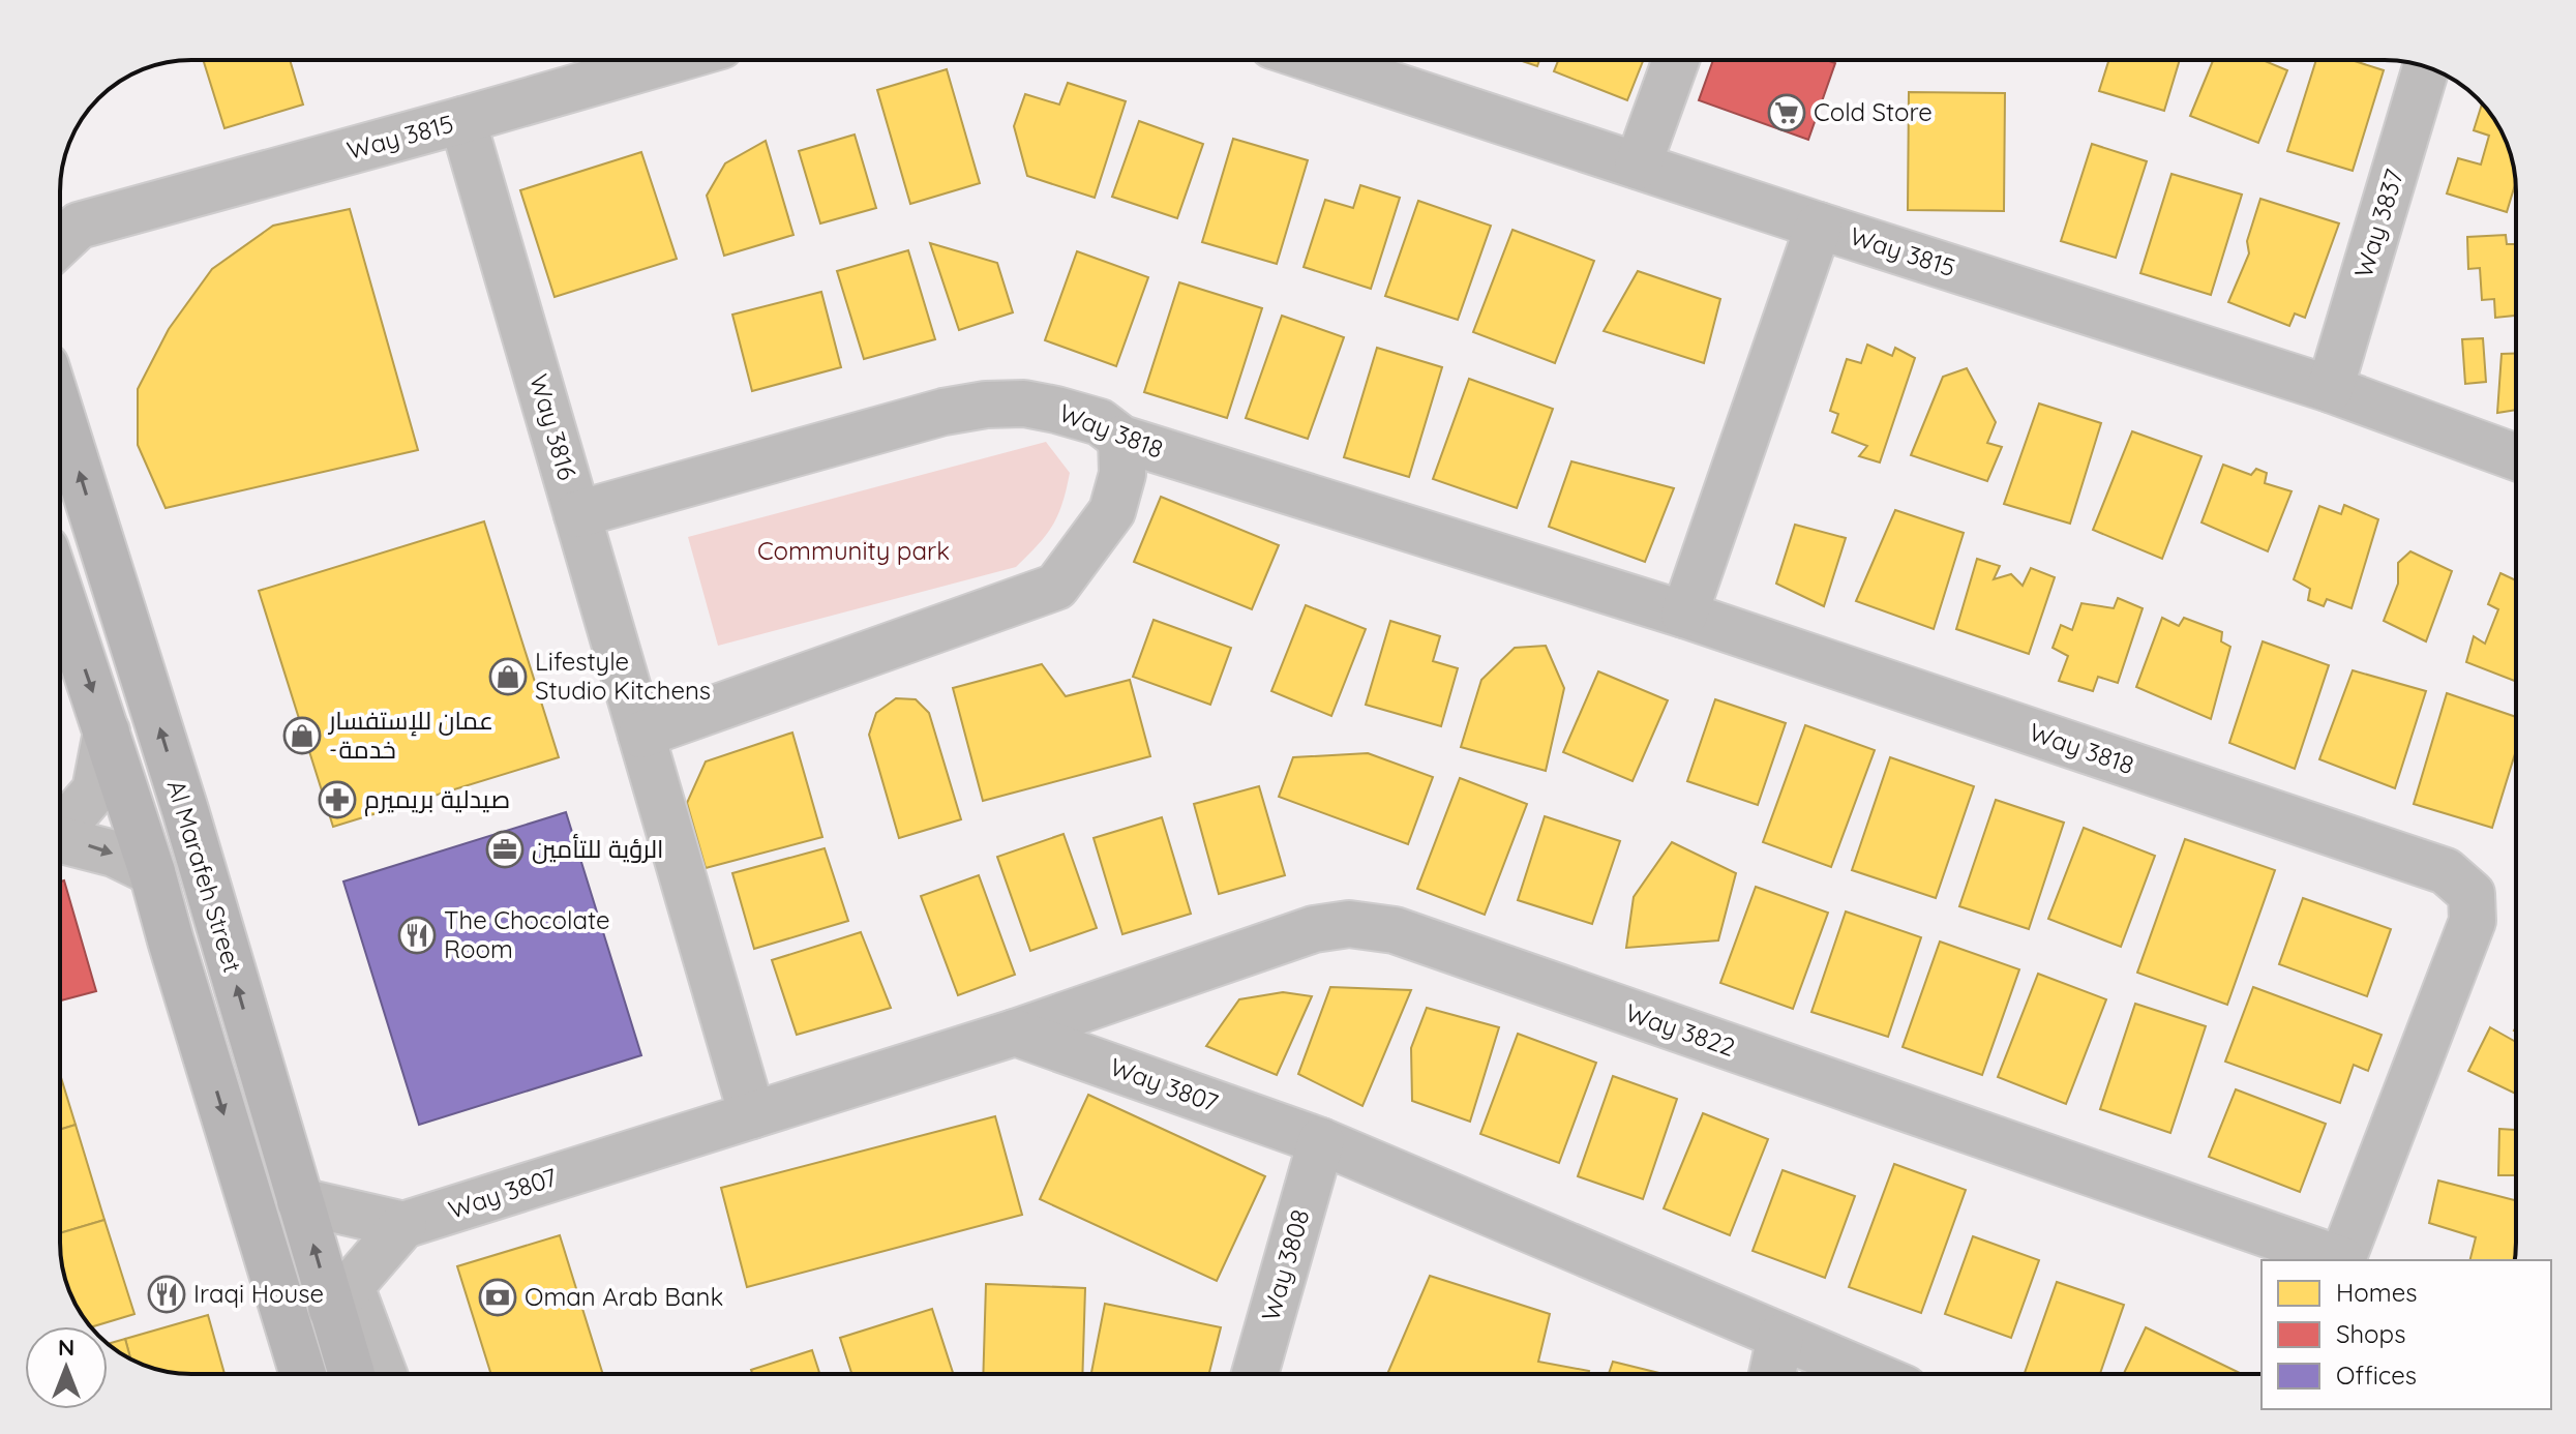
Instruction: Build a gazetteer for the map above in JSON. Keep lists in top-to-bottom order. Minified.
{"streets":{"main road":["Al Marafeh Street"],"street":["Way 3815","Way 3837","Way 3816","Way 3818","Way 3822","Way 3807","Way 3808"]},"crossings":[["Way 3815","Way 3837"],["Way 3815","Way 3816"],["Way 3816","Way 3818"],["Way 3816","Way 3807"],["Way 3822","Way 3807"],["Way 3807","Way 3808"]],"parks":["Community park"],"places":{"supermarket":["Cold Store"],"shop":["Lifestyle Studio Kitchens","عمان للإستفسار -خدمة"],"pharmacy":["صيدلية بريميرم"],"office":["الرؤية للتأمين"],"restaurant":["The Chocolate Room","Iraqi House"],"bank":["Oman Arab Bank"]},"legend":["Homes","Shops","Offices"],"north":"top"}
